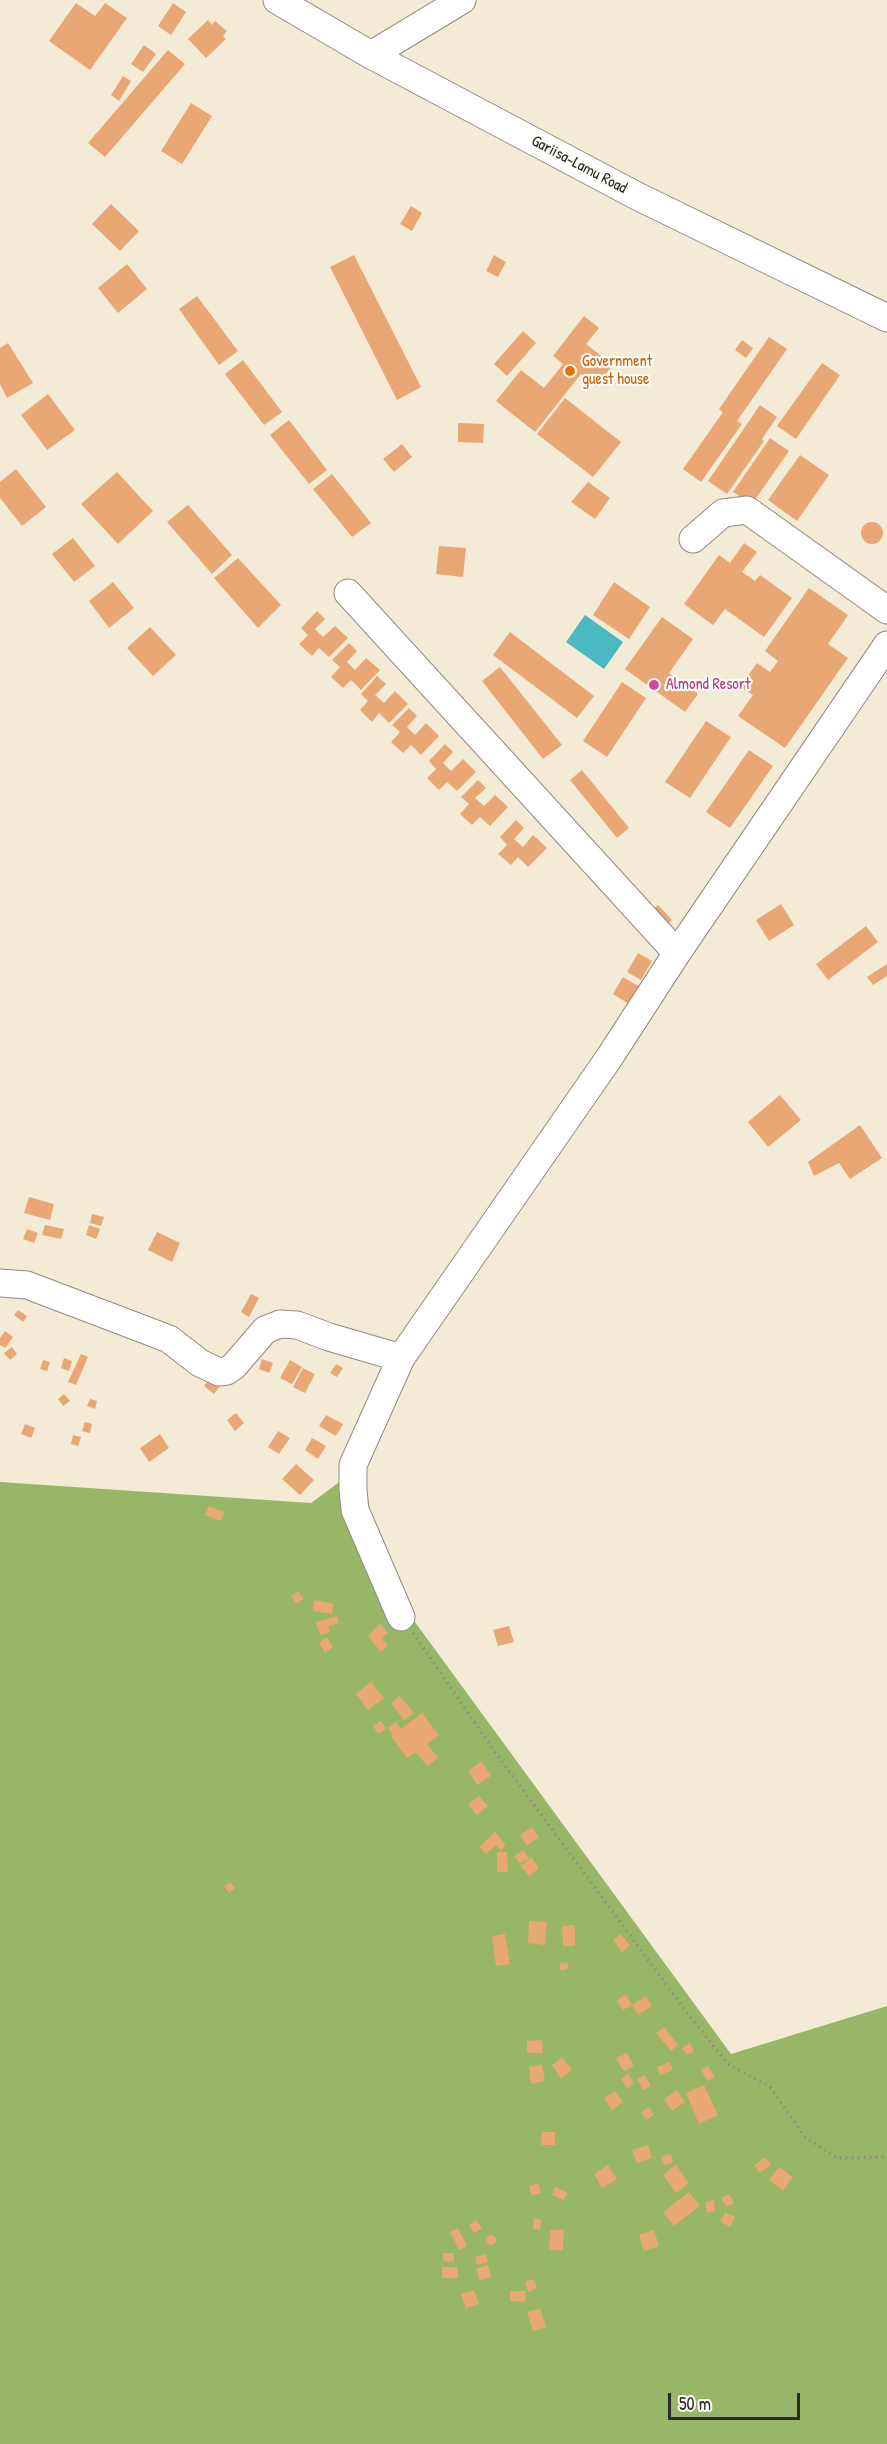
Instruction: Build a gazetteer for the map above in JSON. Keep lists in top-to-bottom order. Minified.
{"streets":{"street":["Gariisa-Lamu Road"]},"places":["Government guest house","Almond Resort"],"scale_bar":"50 m"}
